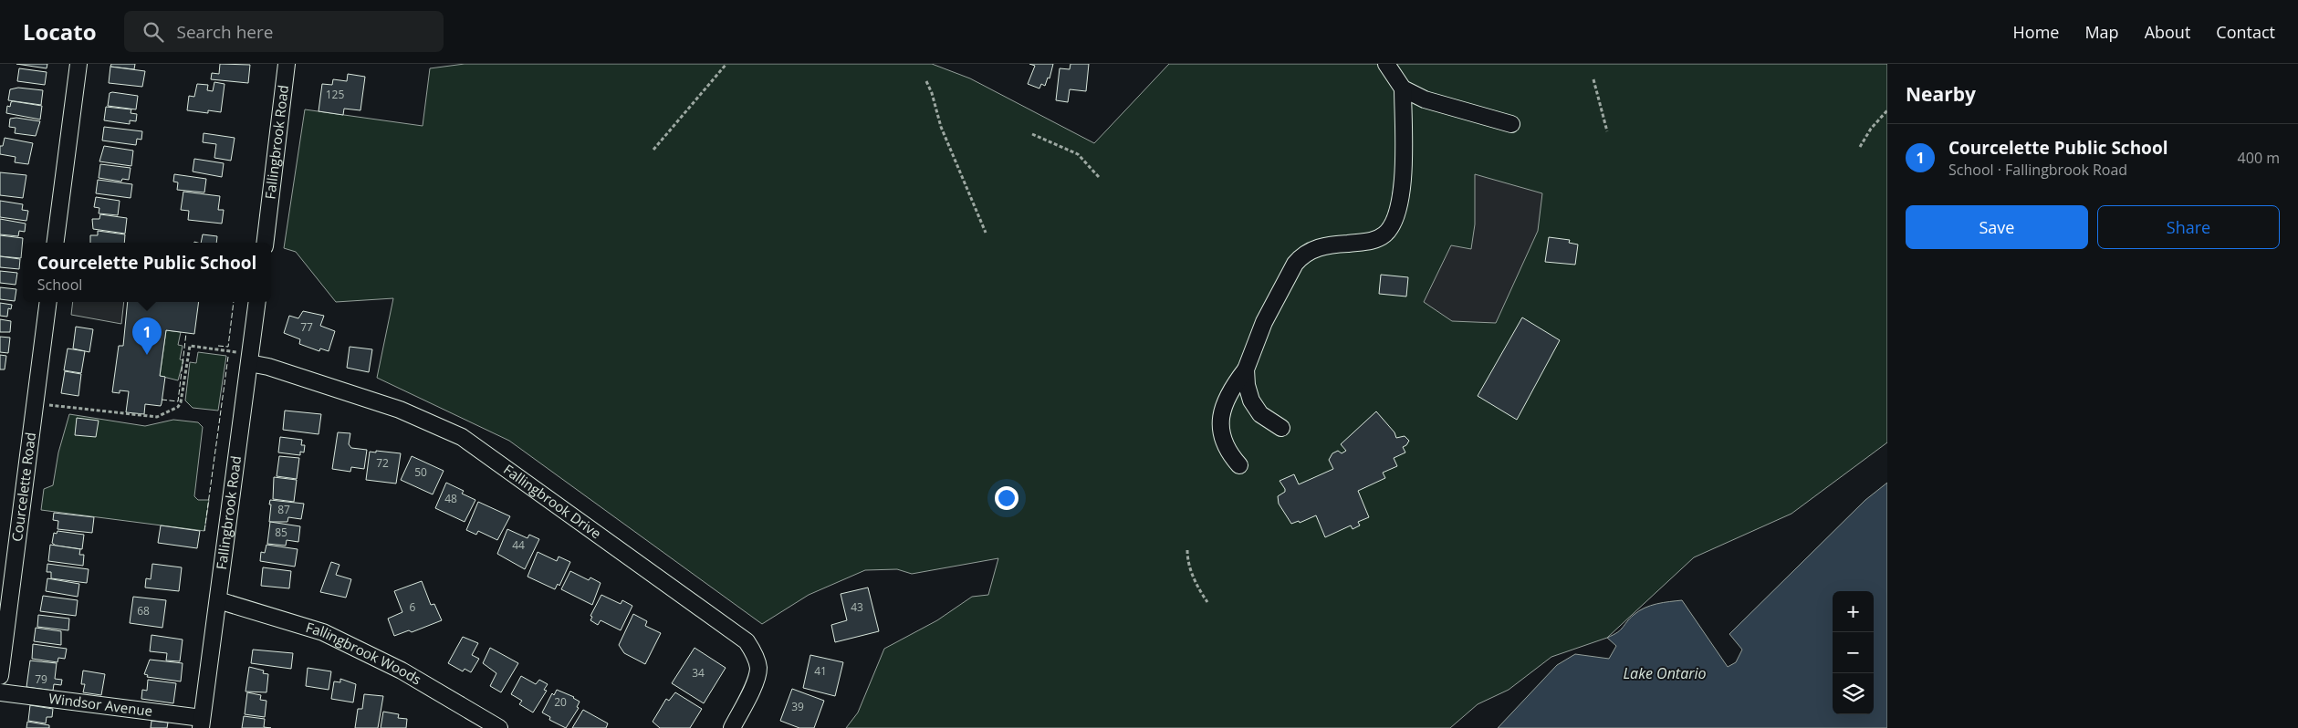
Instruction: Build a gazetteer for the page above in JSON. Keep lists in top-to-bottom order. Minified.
{"streets":{"street":["Fallingbrook Road","Courcelette Road","Fallingbrook Drive","Fallingbrook Woods","Windsor Avenue"]},"crossings":[["Fallingbrook Road","Fallingbrook Drive"],["Fallingbrook Road","Fallingbrook Woods"],["Fallingbrook Road","Windsor Avenue"]],"water":["Lake Ontario"],"house_numbers":["125","77","72","50","48","87","85","44","6","43","68","41","34","79","20","39"],"page":{"header":"Locato","search":"Search here","nav":["Home","Map","About","Contact"],"heading":"Nearby","list":[{"mark":"1","name":"Courcelette Public School","note":"School · Fallingbrook Road","value":"400 m"}],"buttons":["Save","Share"],"popup":["Courcelette Public School","School"],"pins":"1","map_buttons":["+","−"]}}
